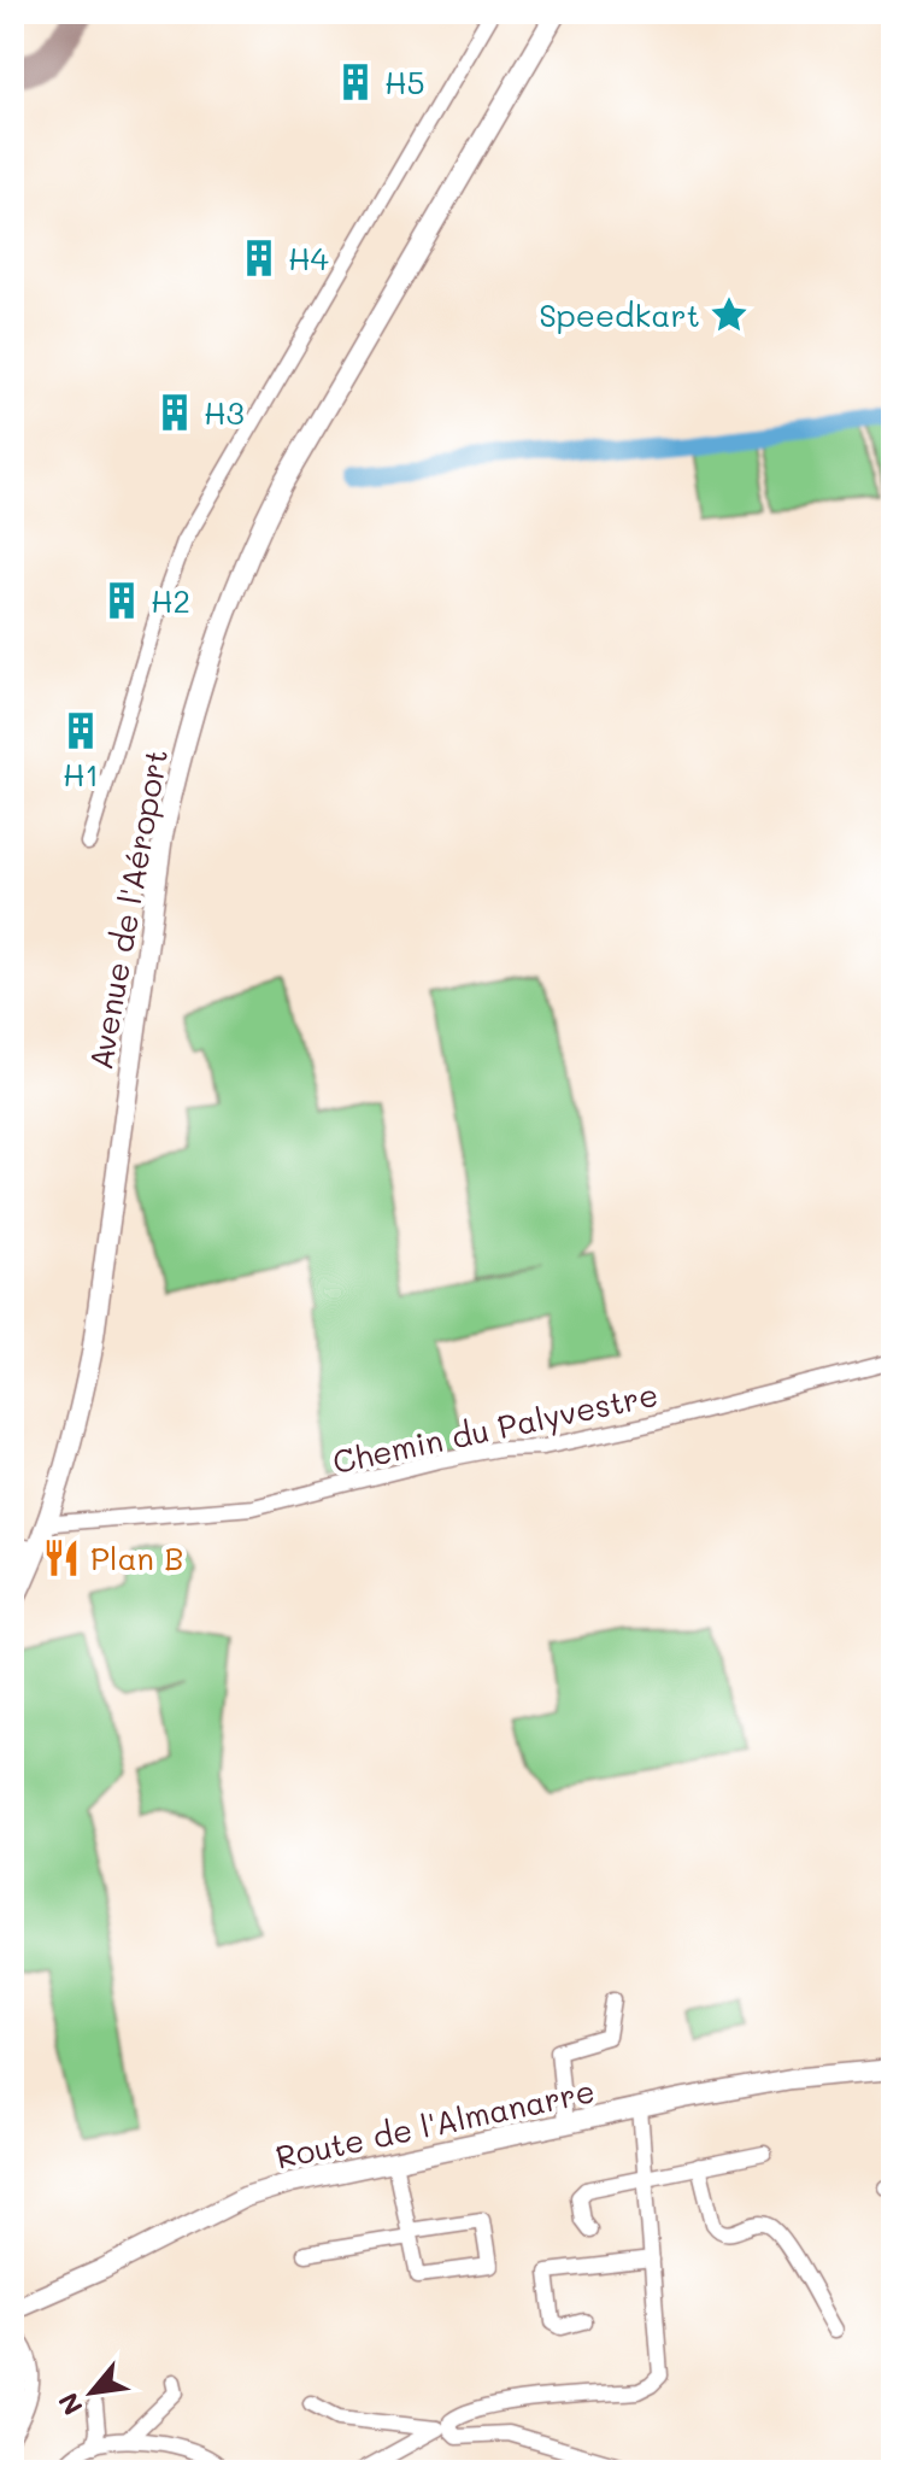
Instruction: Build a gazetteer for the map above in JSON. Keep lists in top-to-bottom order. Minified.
{"streets":{"main road":["Avenue de l'Aéroport","Route de l'Almanarre"],"street":["Chemin du Palyvestre"]},"crossings":[["Avenue de l'Aéroport","Chemin du Palyvestre"]],"places":{"building":["H5","H4","H3","H2","H1"],"place":["Speedkart"],"restaurant":["Plan B"]},"north":"bottom left"}
